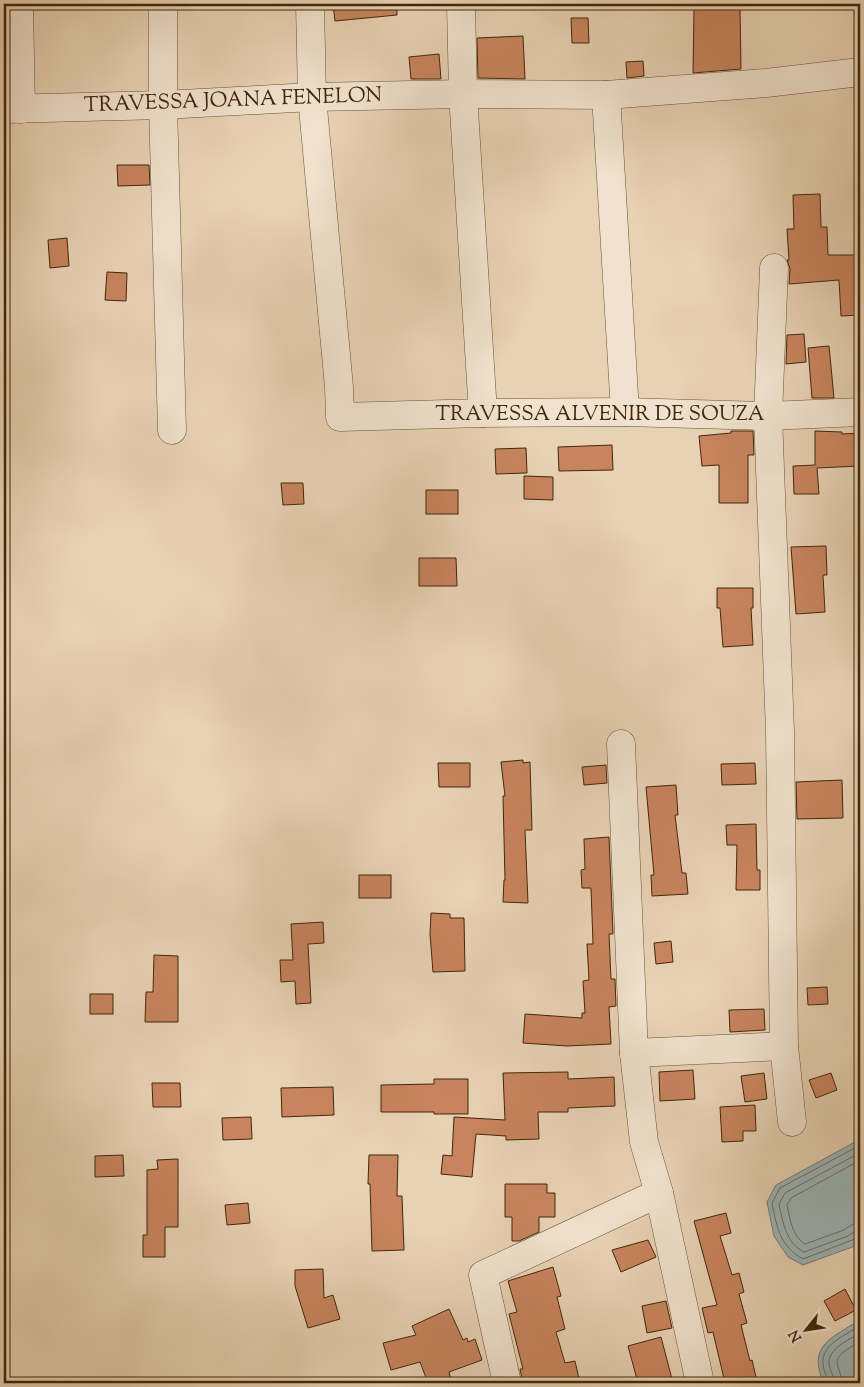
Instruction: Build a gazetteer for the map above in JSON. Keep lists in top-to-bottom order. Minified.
{"streets":{"street":["TRAVESSA JOANA FENELON","TRAVESSA ALVENIR DE SOUZA"]},"crossings":[["TRAVESSA JOANA FENELON","TRAVESSA ALVENIR DE SOUZA"]],"north":"bottom left"}
